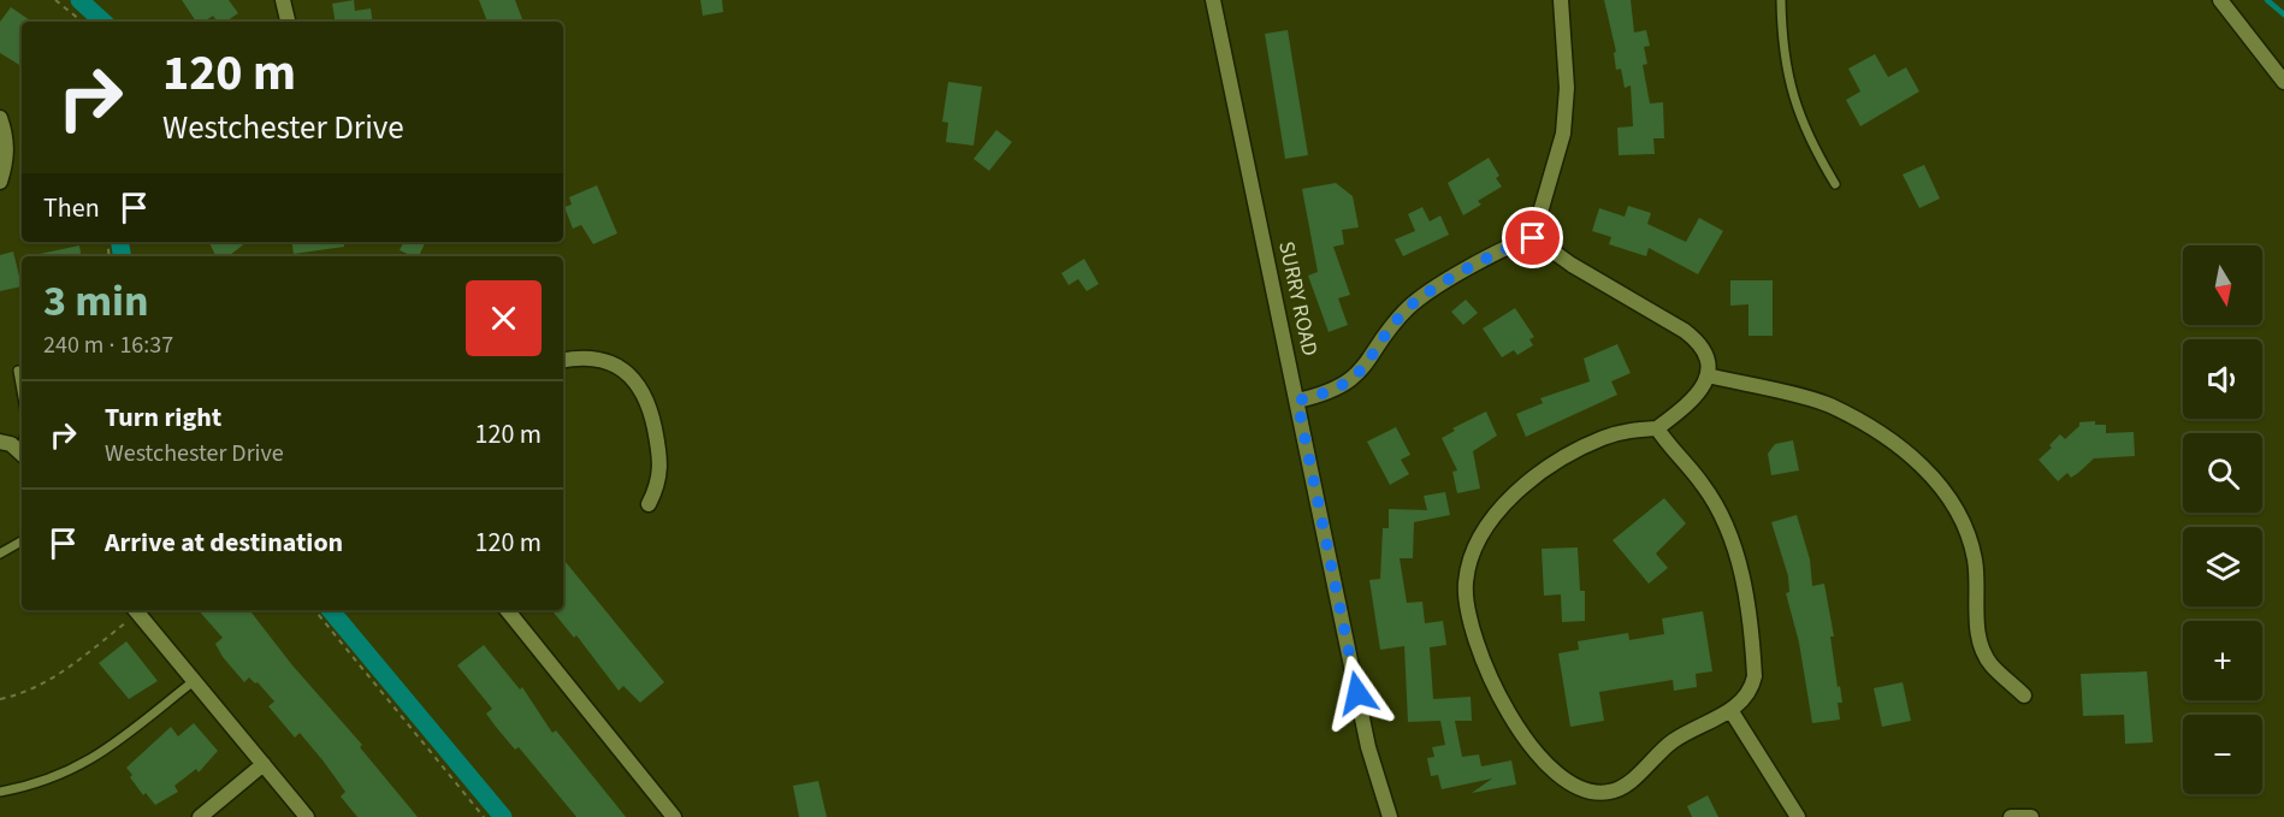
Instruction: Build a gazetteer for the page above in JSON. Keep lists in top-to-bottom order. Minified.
{"streets":{"street":["SURRY ROAD"]},"north":"bottom","page":{"turn":["120 m","Westchester Drive"],"then":"Then","map_buttons":["+","−"],"heading":["3 min","240 m · 16:37"],"list":[{"name":"Turn right","note":"Westchester Drive","value":"120 m"},{"name":"Arrive at destination","value":"120 m"}]}}
